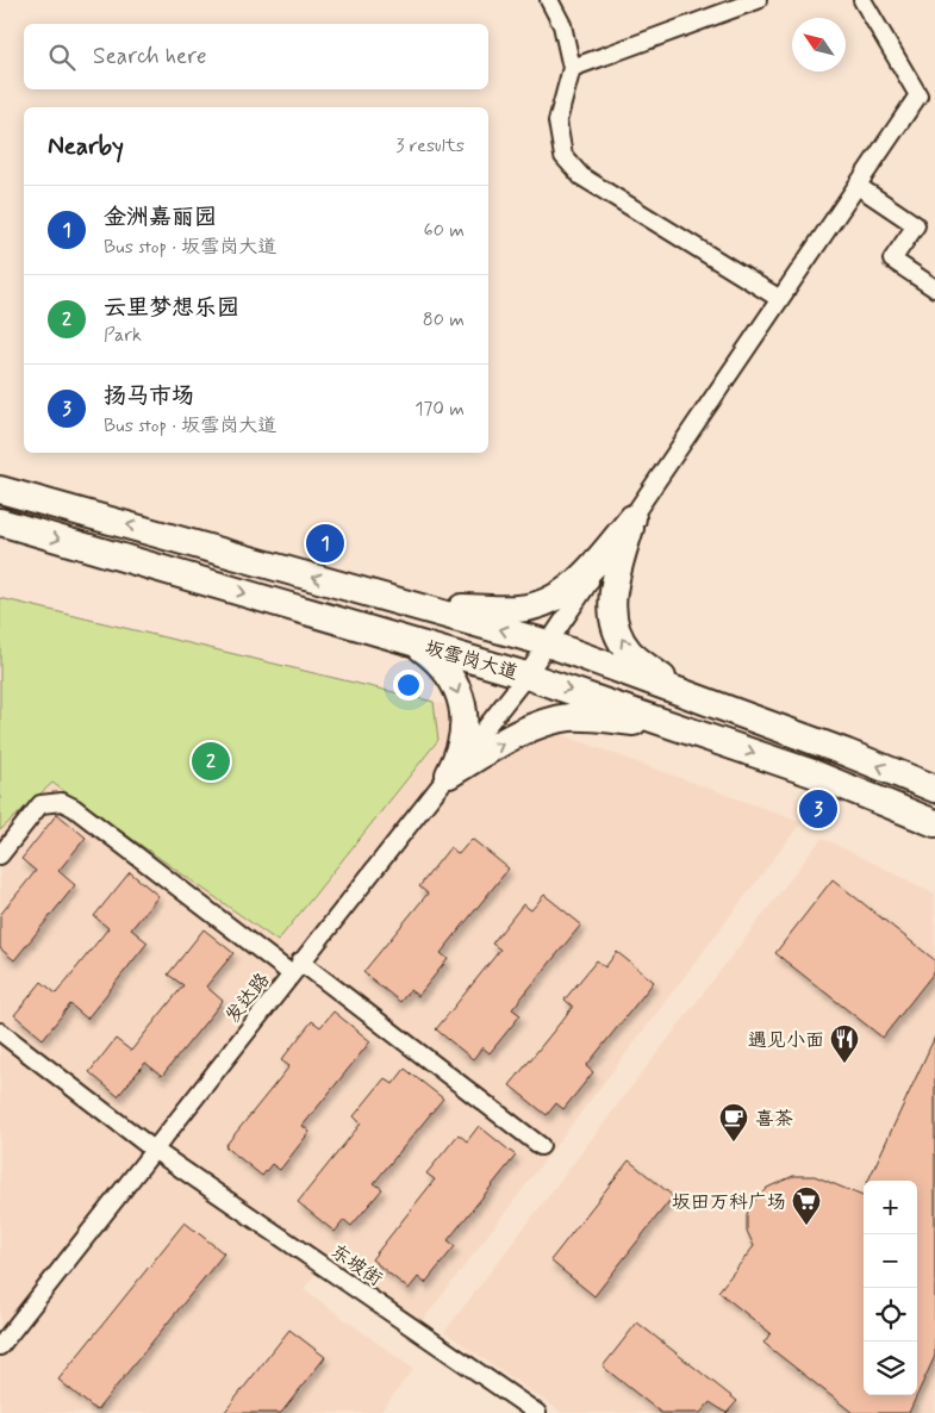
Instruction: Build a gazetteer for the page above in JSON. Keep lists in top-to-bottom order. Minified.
{"streets":{"main road":["坂雪岗大道"],"street":["发达路","东坡街"]},"crossings":[["坂雪岗大道","发达路"],["发达路","东坡街"]],"places":{"restaurant":["遇见小面"],"cafe":["喜茶"],"supermarket":["坂田万科广场"]},"north":"top left","page":{"search":"Search here","heading":["Nearby","3 results"],"list":[{"mark":"1","name":"金洲嘉丽园","note":"Bus stop · 坂雪岗大道","value":"60 m"},{"mark":"2","name":"云里梦想乐园","note":"Park","value":"80 m"},{"mark":"3","name":"扬马市场","note":"Bus stop · 坂雪岗大道","value":"170 m"}],"pins":["1","2","3"],"map_buttons":["+","−"]}}
